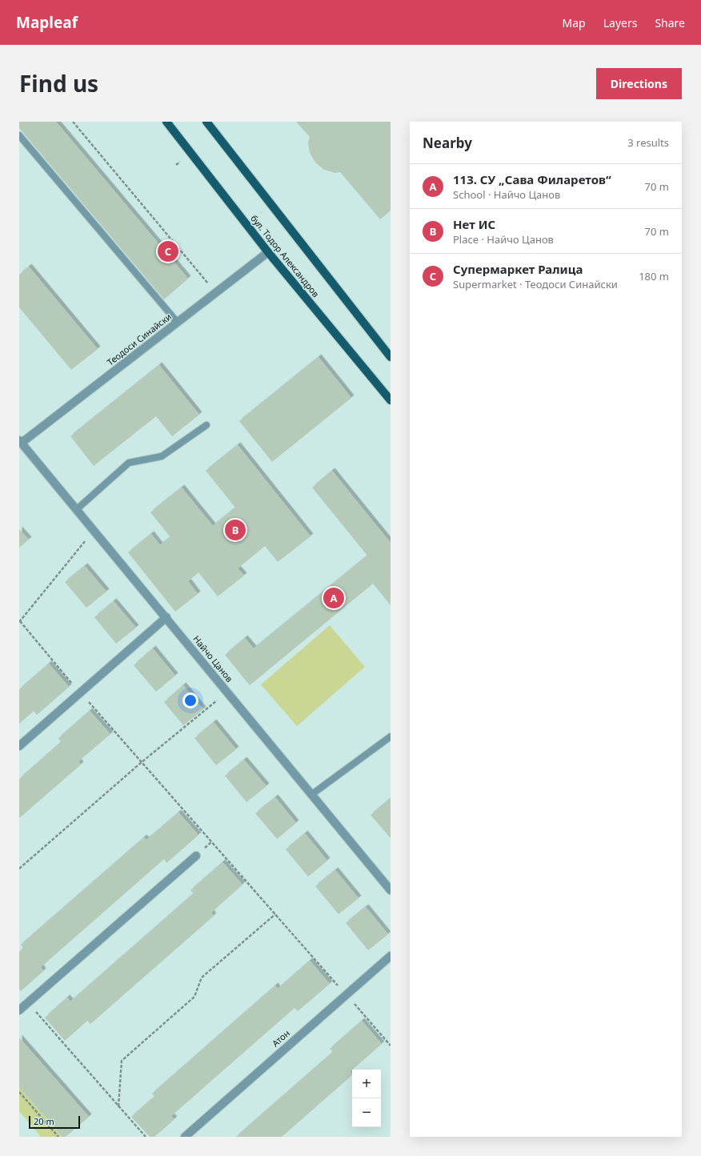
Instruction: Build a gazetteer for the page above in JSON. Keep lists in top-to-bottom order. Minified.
{"streets":{"main road":["бул. Тодор Александров"],"street":["Теодоси Синайски","Найчо Цанов","Атон"]},"crossings":[["бул. Тодор Александров","Теодоси Синайски"],["Теодоси Синайски","Найчо Цанов"]],"scale_bar":"20 m","page":{"header":"Mapleaf","nav":["Map","Layers","Share"],"title":"Find us","buttons":"Directions","heading":["Nearby","3 results"],"list":[{"mark":"A","name":"113. СУ „Сава Филаретов“","note":"School · Найчо Цанов","value":"70 m"},{"mark":"B","name":"Нет ИС","note":"Place · Найчо Цанов","value":"70 m"},{"mark":"C","name":"Супермаркет Ралица","note":"Supermarket · Теодоси Синайски","value":"180 m"}],"pins":["C","B","A"],"map_buttons":["+","−"],"scale":"20 m"}}
